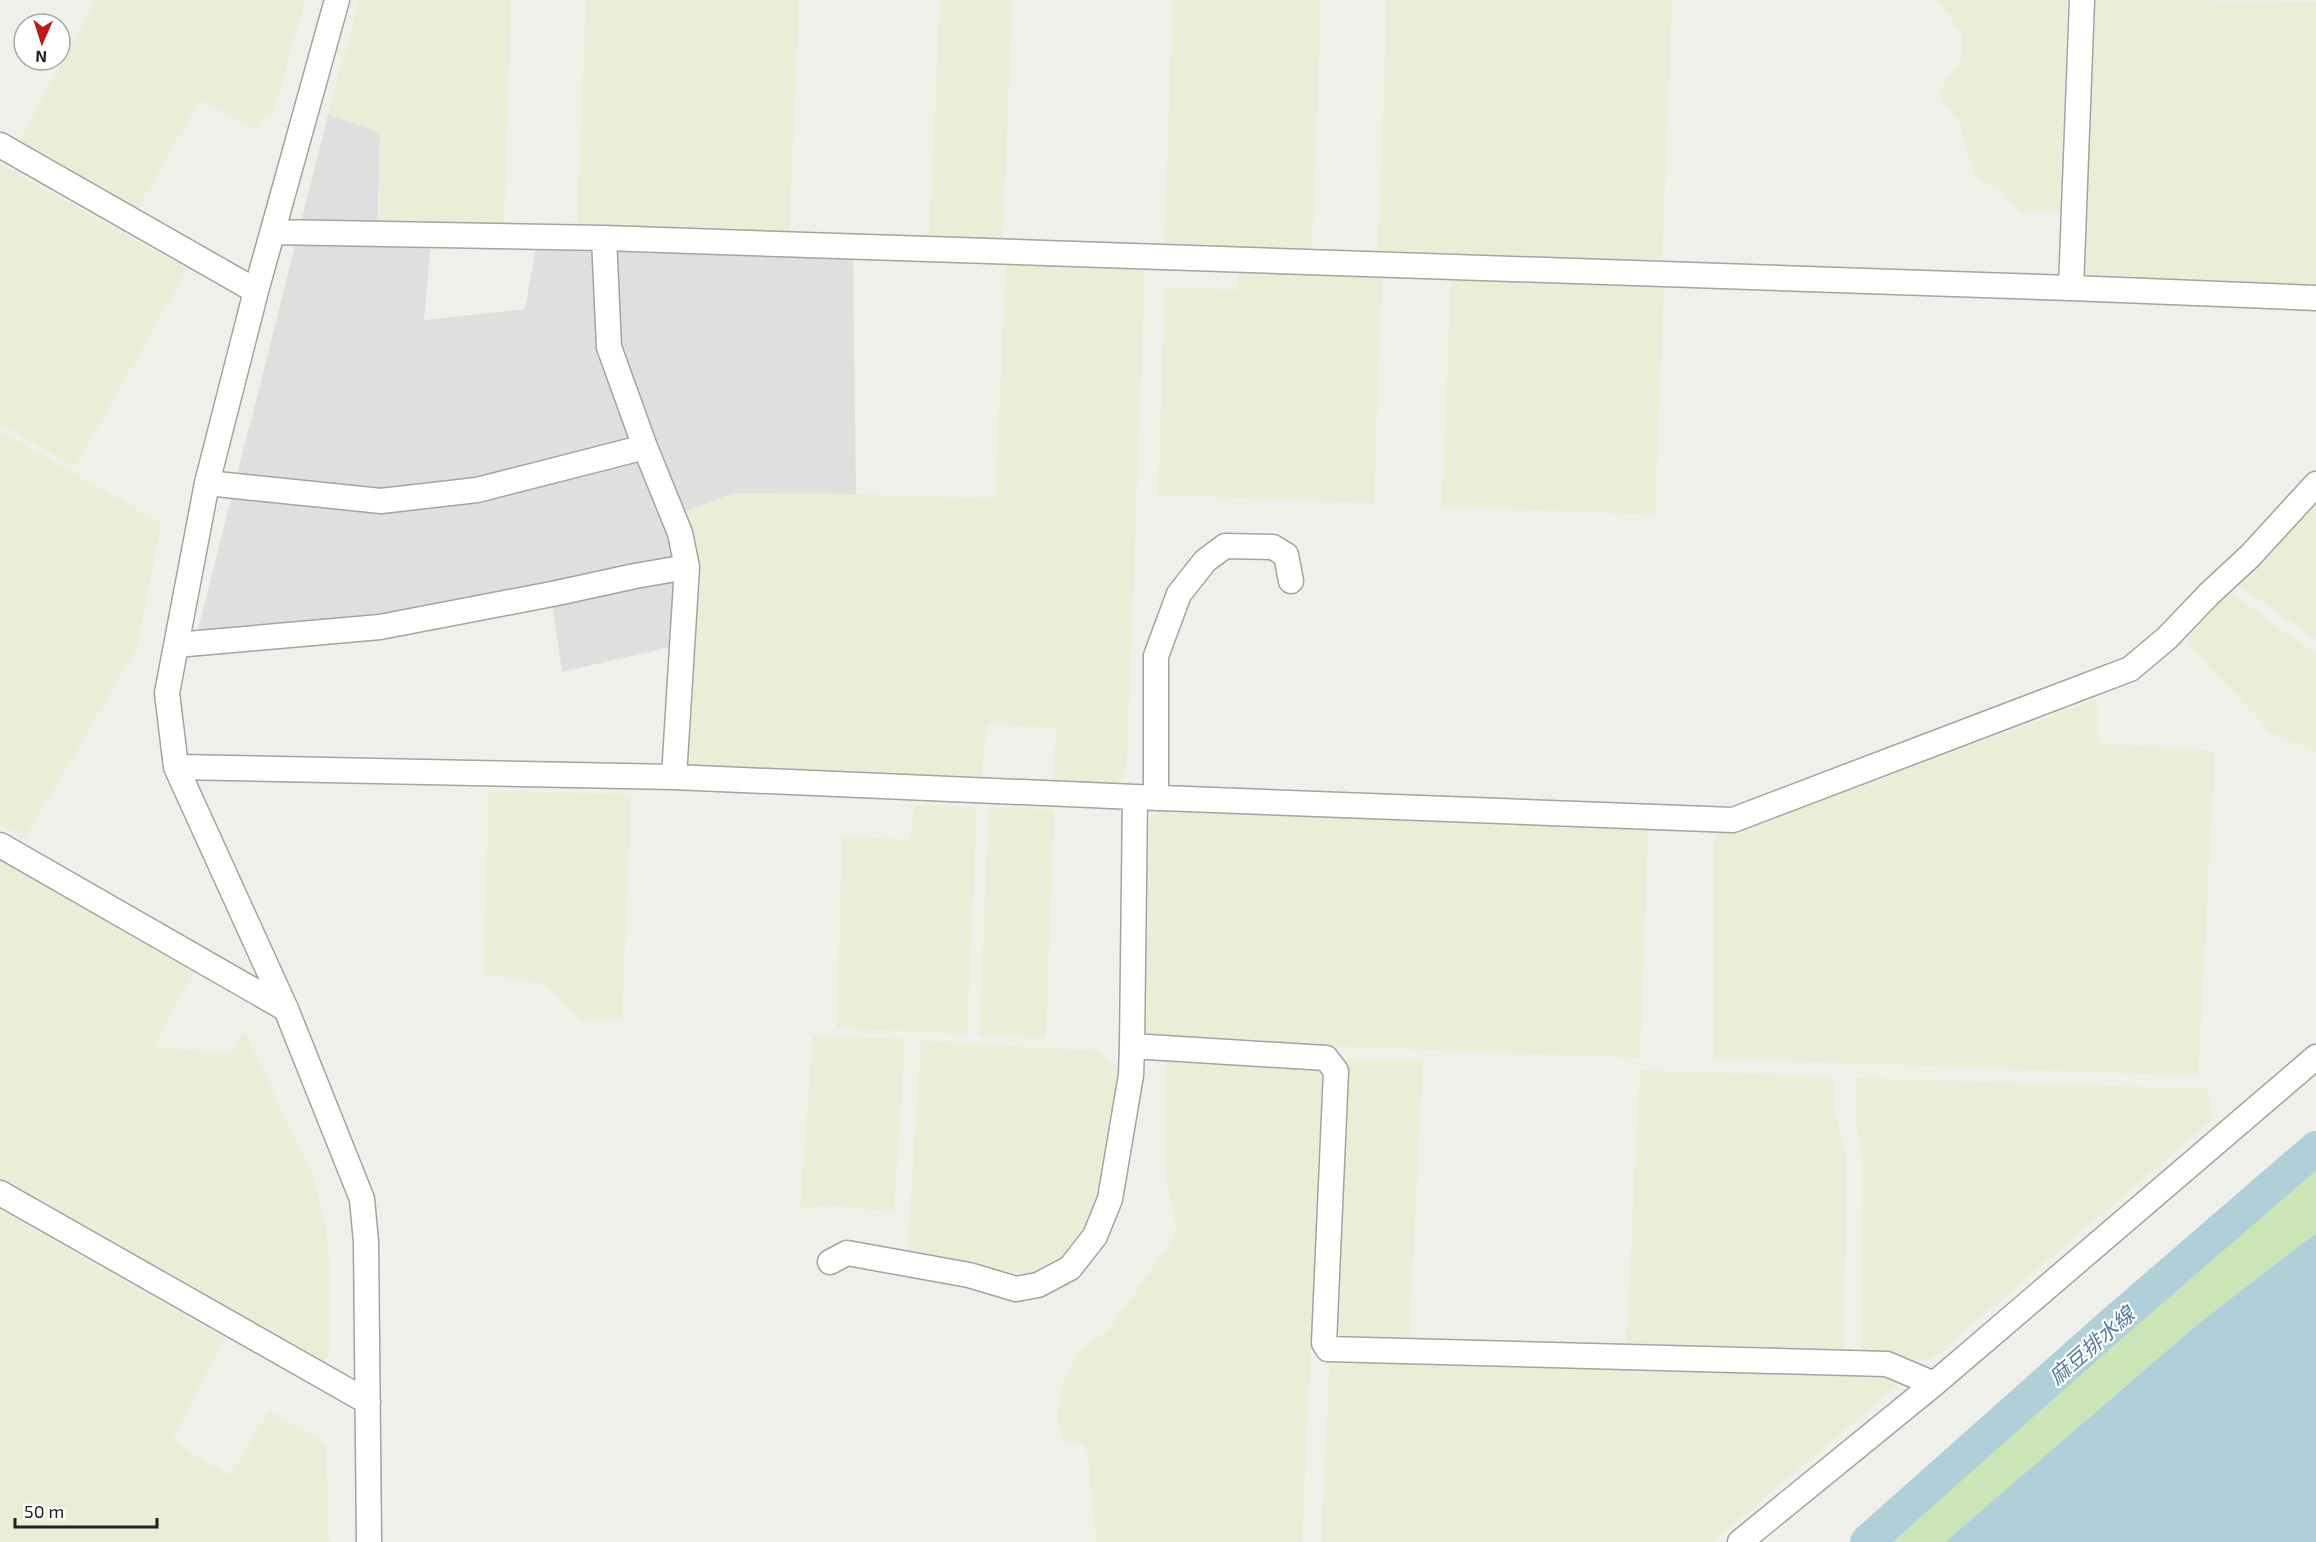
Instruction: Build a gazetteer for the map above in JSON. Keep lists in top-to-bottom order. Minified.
{"water":["麻豆排水線"],"scale_bar":"50 m","north":"bottom"}
